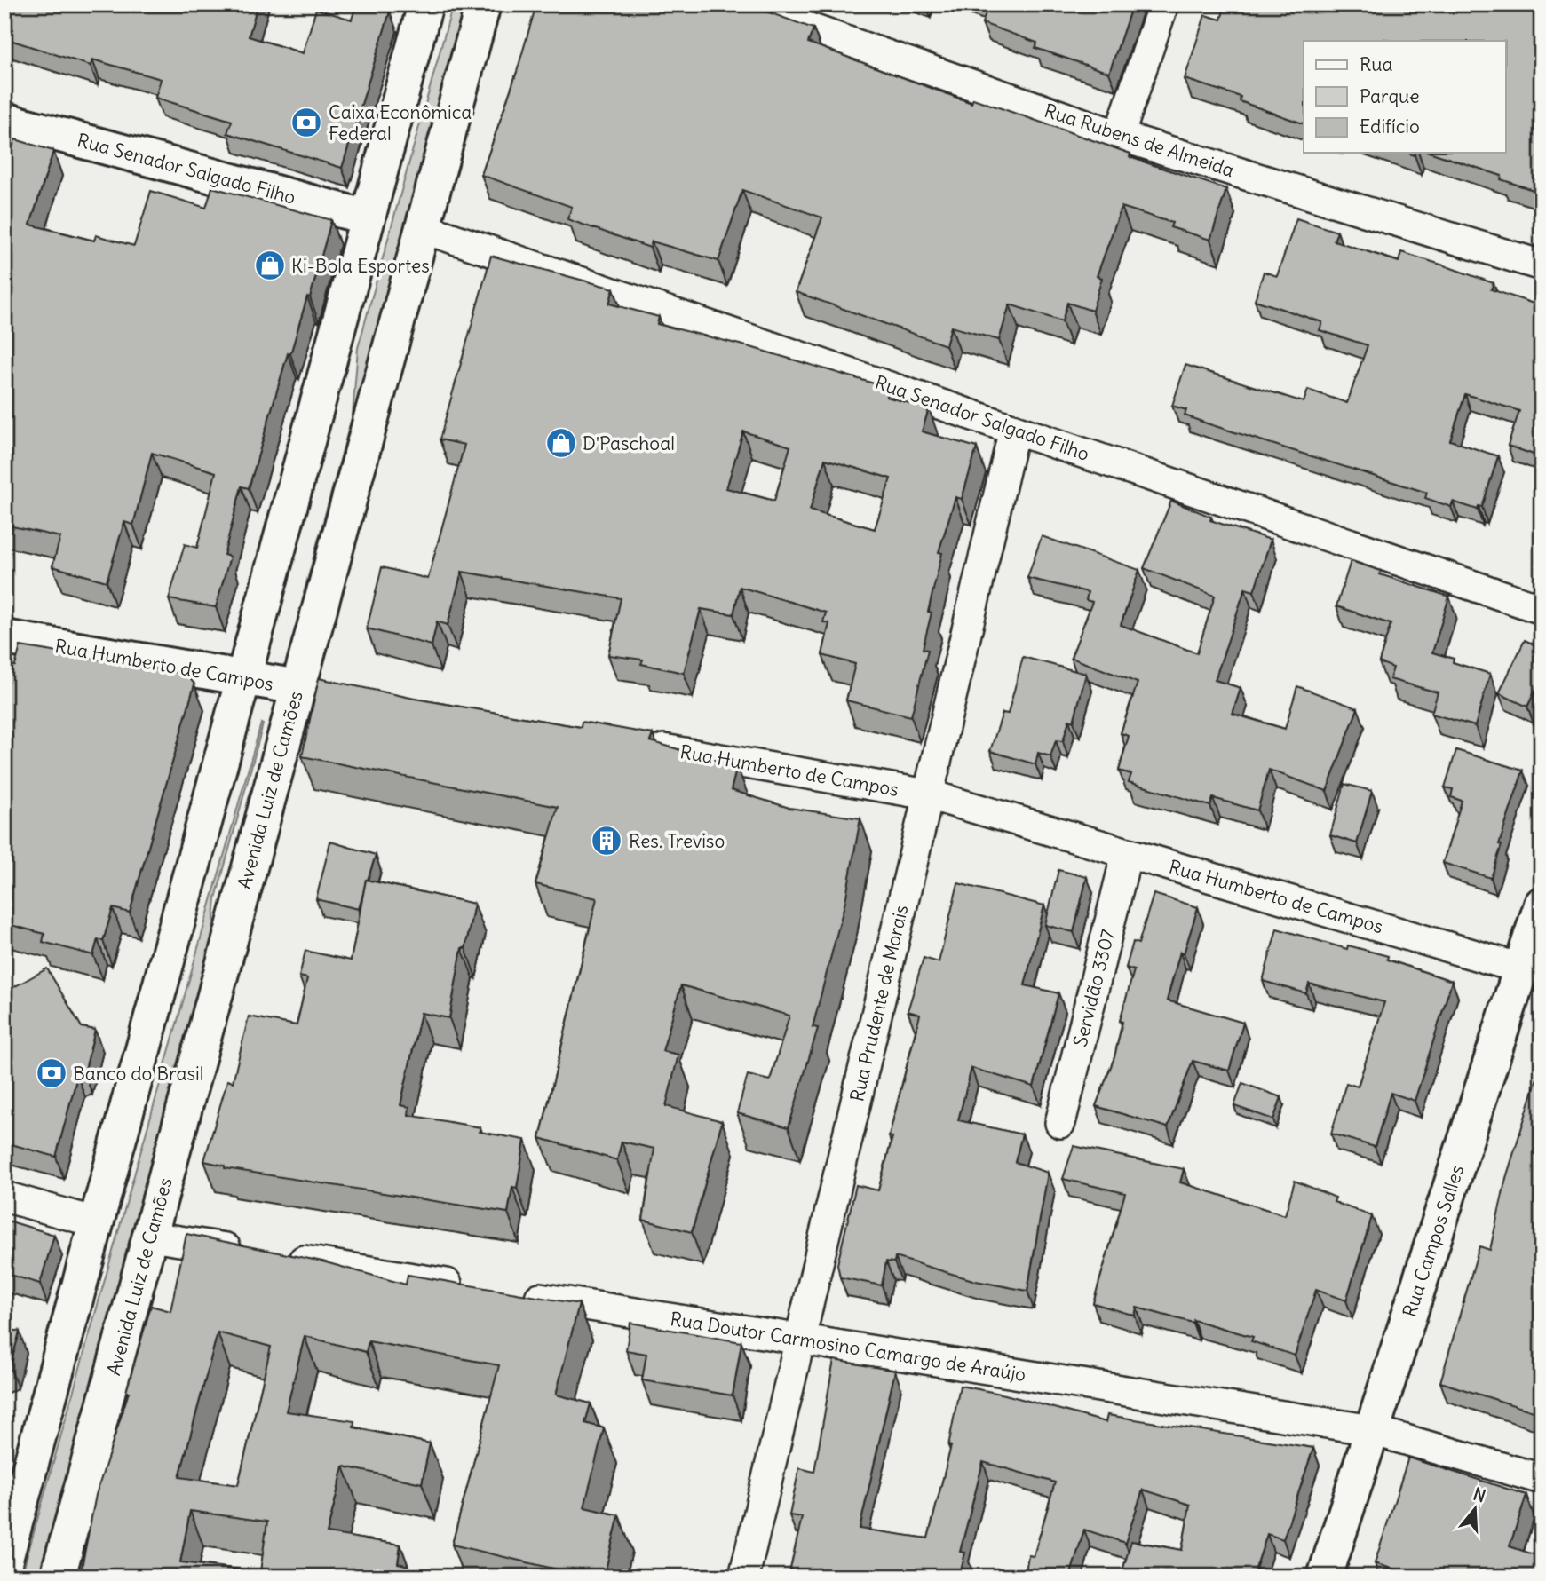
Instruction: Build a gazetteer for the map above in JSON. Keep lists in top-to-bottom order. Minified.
{"streets":{"main road":["Rua Senador Salgado Filho","Rua Humberto de Campos","Avenida Luiz de Camões","Rua Campos Salles"],"street":["Rua Rubens de Almeida","Servidão 3307","Rua Prudente de Morais","Rua Doutor Carmosino Camargo de Araújo"]},"crossings":[["Rua Senador Salgado Filho","Avenida Luiz de Camões"],["Rua Senador Salgado Filho","Rua Prudente de Morais"],["Rua Humberto de Campos","Avenida Luiz de Camões"],["Rua Humberto de Campos","Servidão 3307"],["Rua Humberto de Campos","Rua Prudente de Morais"],["Rua Humberto de Campos","Rua Campos Salles"],["Rua Prudente de Morais","Rua Doutor Carmosino Camargo de Araújo"],["Rua Campos Salles","Rua Doutor Carmosino Camargo de Araújo"]],"places":{"bank":["Caixa Econômica Federal","Banco do Brasil"],"shop":["Ki-Bola Esportes","D'Paschoal"],"building":["Res. Treviso"]},"legend":["Rua","Parque","Edifício"],"north":"top"}
